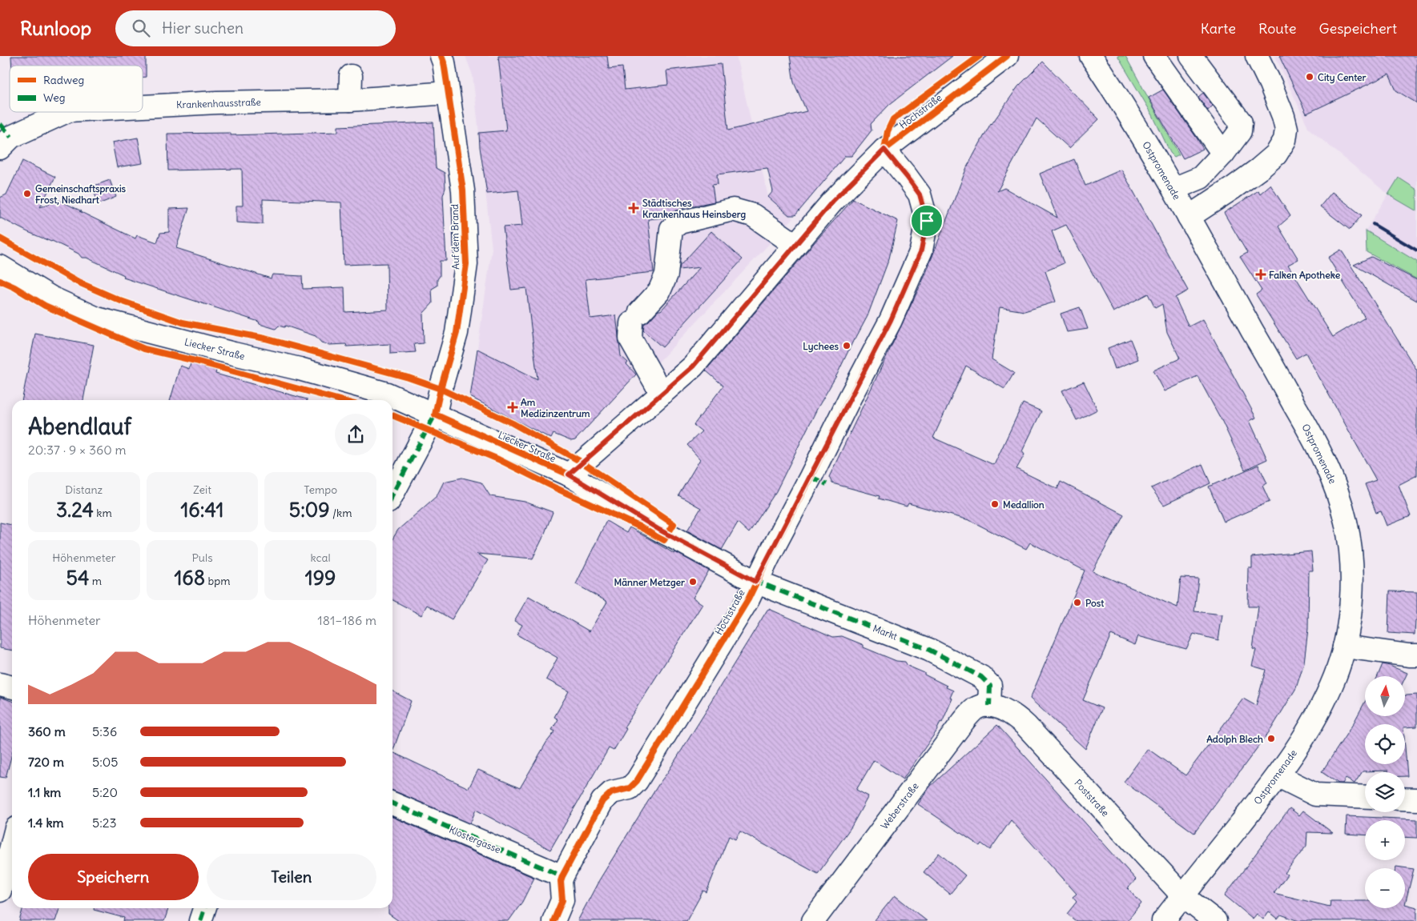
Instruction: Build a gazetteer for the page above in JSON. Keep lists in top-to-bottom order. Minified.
{"streets":{"street":["Krankenhausstraße","Hochstraße","Ostpromenade","Auf dem Brand","Liecker Straße","Markt","Poststraße","Weberstraße","Klostergasse"]},"crossings":[["Krankenhausstraße","Auf dem Brand"],["Hochstraße","Liecker Straße"],["Hochstraße","Markt"],["Hochstraße","Klostergasse"],["Ostpromenade","Poststraße"],["Auf dem Brand","Liecker Straße"],["Liecker Straße","Markt"],["Markt","Poststraße"],["Markt","Weberstraße"],["Poststraße","Weberstraße"]],"places":{"other":["City Center","Gemeinschaftspraxis Frost, Niedhart","Lychees","Medallion","Männer Metzger","Post","Adolph Blech"],"health":["Städtisches Krankenhaus Heinsberg","Falken Apotheke","Am Medizinzentrum"]},"legend":["Radweg","Weg"],"north":"top","page":{"header":"Runloop","search":"Hier suchen","nav":["Karte","Route","Gespeichert"],"heading":["Abendlauf","20:37 · 9 × 360 m"],"stats":[["Distanz","3.24 km"],["Zeit","16:41"],["Tempo","5:09 /km"],["Höhenmeter","54 m"],["Puls","168 bpm"],["kcal","199"]],"chart":["Höhenmeter","181–186 m"],"map_buttons":["+","−"],"list":[{"name":"360 m","note":"5:36"},{"name":"720 m","note":"5:05"},{"name":"1.1 km","note":"5:20"},{"name":"1.4 km","note":"5:23"}],"buttons":["Speichern","Teilen"]}}
